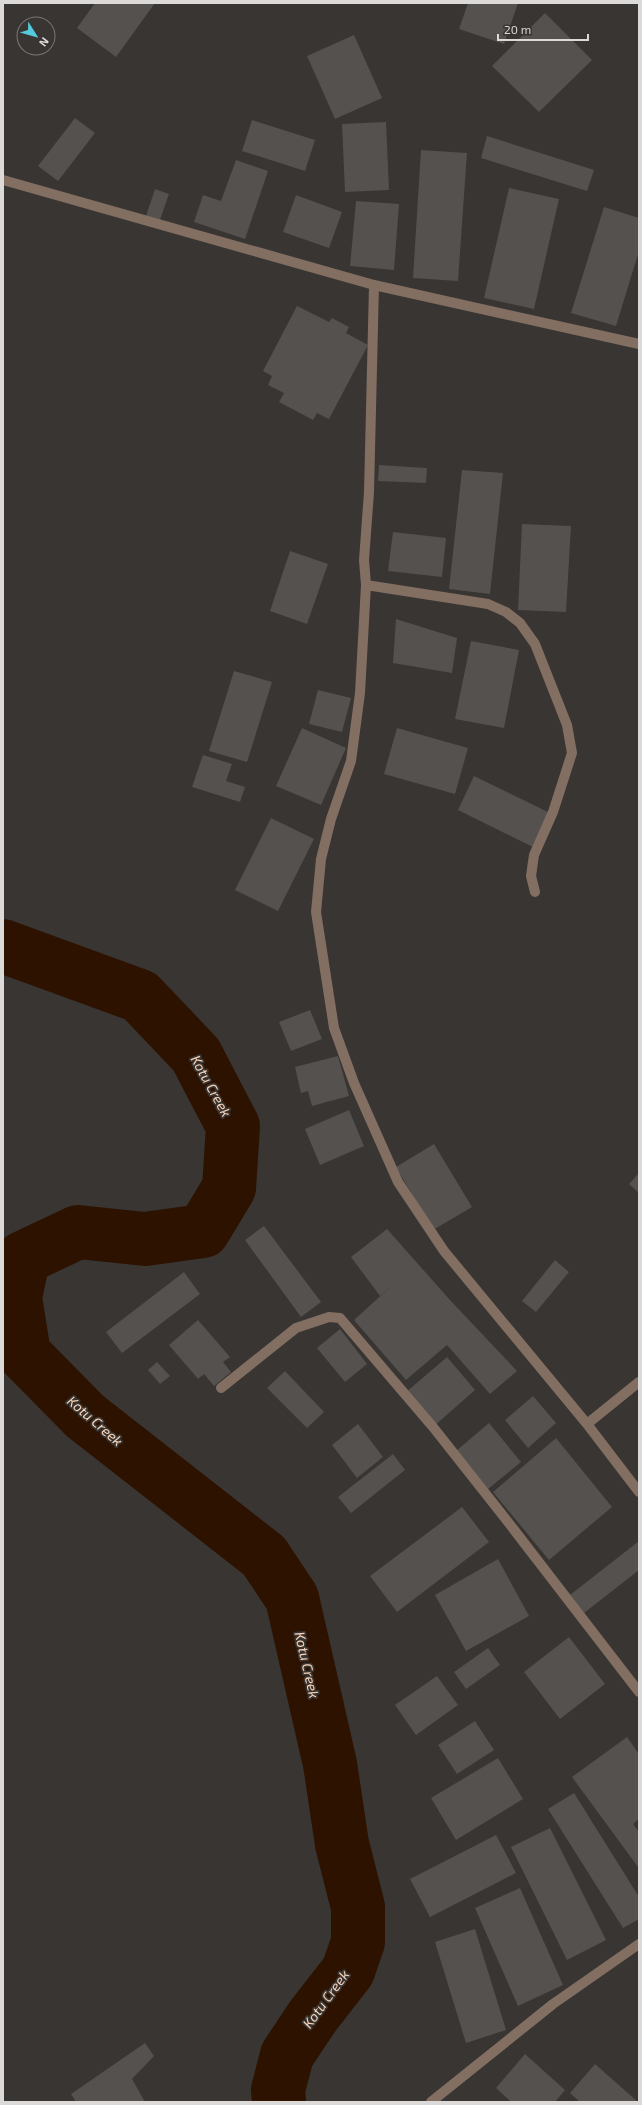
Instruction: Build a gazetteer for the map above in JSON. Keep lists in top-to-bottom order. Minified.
{"water":["Kotu Creek"],"scale_bar":"20 m","north":"bottom right"}
